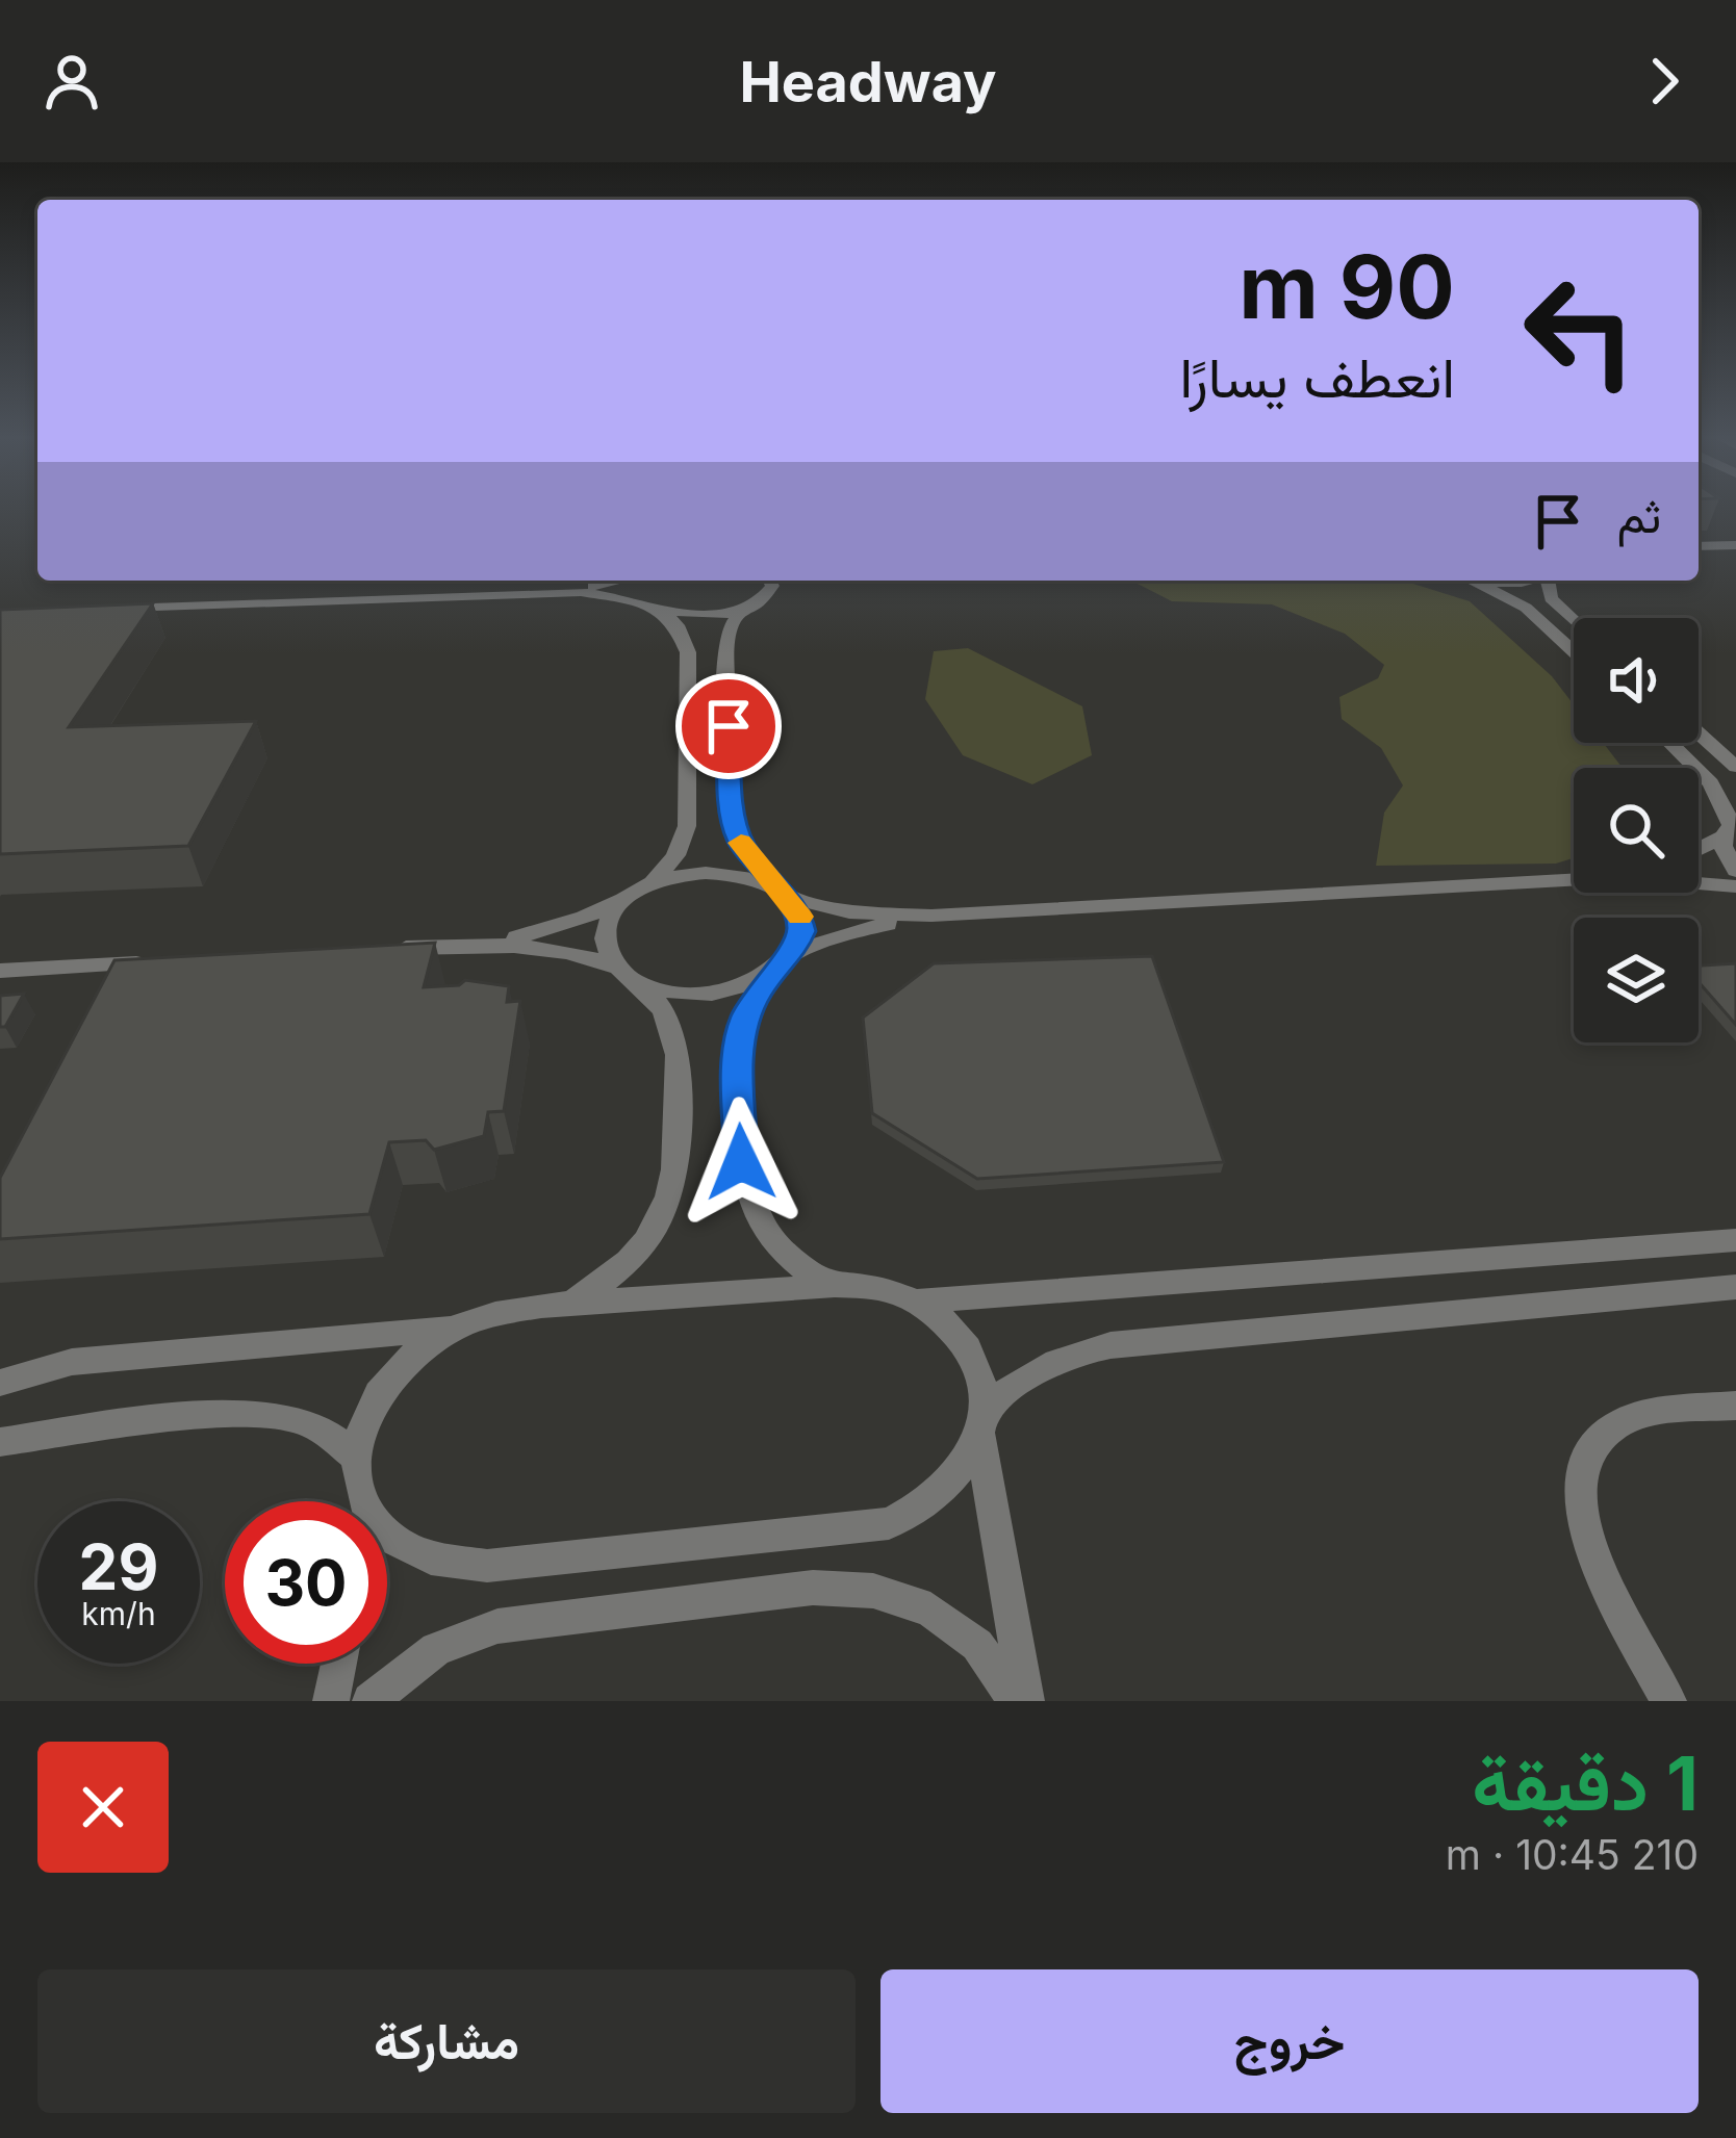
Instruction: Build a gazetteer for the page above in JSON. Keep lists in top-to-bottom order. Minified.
{"page":{"header":"Headway","turn":["90 m","انعطف يسارًا"],"then":"ثم","speed":"29 km/h","limit":"30","heading":["1 دقيقة","210 m · 10:45"],"buttons":["خروج","مشاركة"]}}
